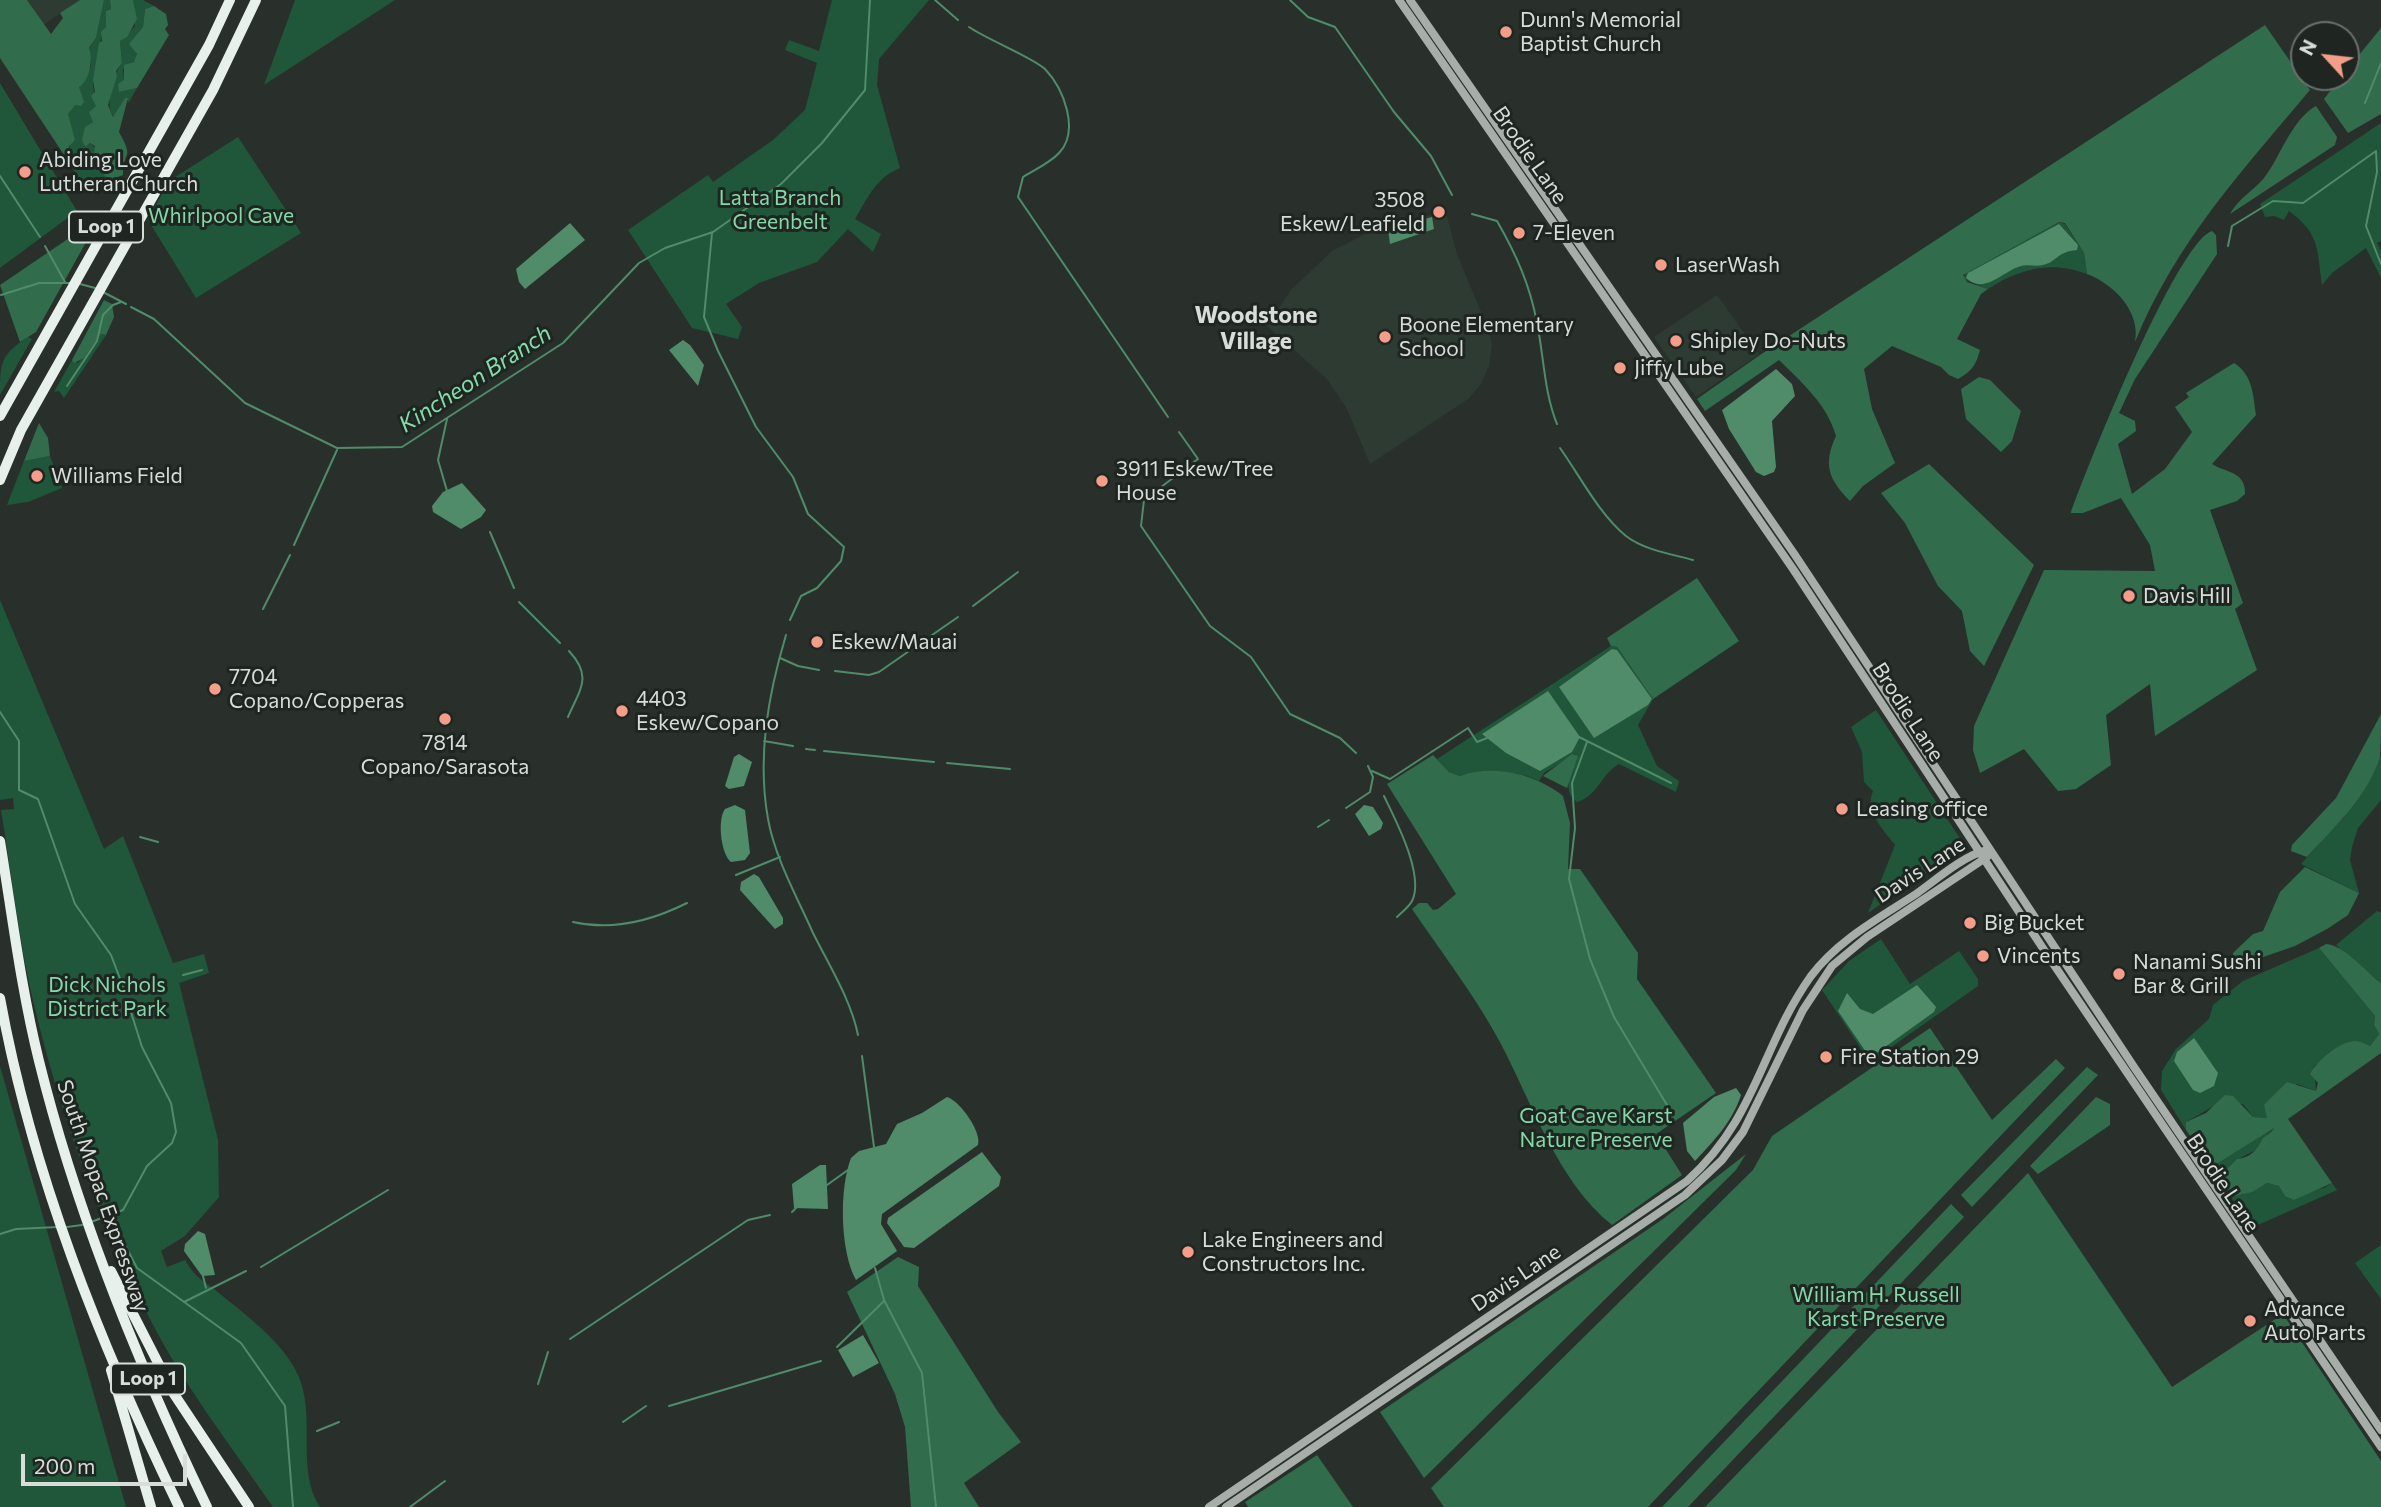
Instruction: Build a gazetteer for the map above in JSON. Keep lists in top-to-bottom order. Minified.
{"streets":{"highway":["Loop 1","South Mopac Expressway"],"main road":["Brodie Lane","Davis Lane"]},"crossings":[["Brodie Lane","Davis Lane"]],"districts":["Woodstone Village"],"water":["Kincheon Branch"],"parks":["Latta Branch Greenbelt","Whirlpool Cave","Dick Nichols District Park","Goat Cave Karst Nature Preserve","William H. Russell Karst Preserve"],"places":["Dunn's Memorial Baptist Church","Abiding Love Lutheran Church","3508 Eskew/Leafield","7-Eleven","LaserWash","Boone Elementary School","Shipley Do-Nuts","Jiffy Lube","Williams Field","3911 Eskew/Tree House","Davis Hill","Eskew/Mauai","7704 Copano/Copperas","4403 Eskew/Copano","7814 Copano/Sarasota","Leasing office","Big Bucket","Vincents","Nanami Sushi Bar & Grill","Fire Station 29","Lake Engineers and Constructors Inc.","Advance Auto Parts"],"scale_bar":"200 m","north":"top left"}
